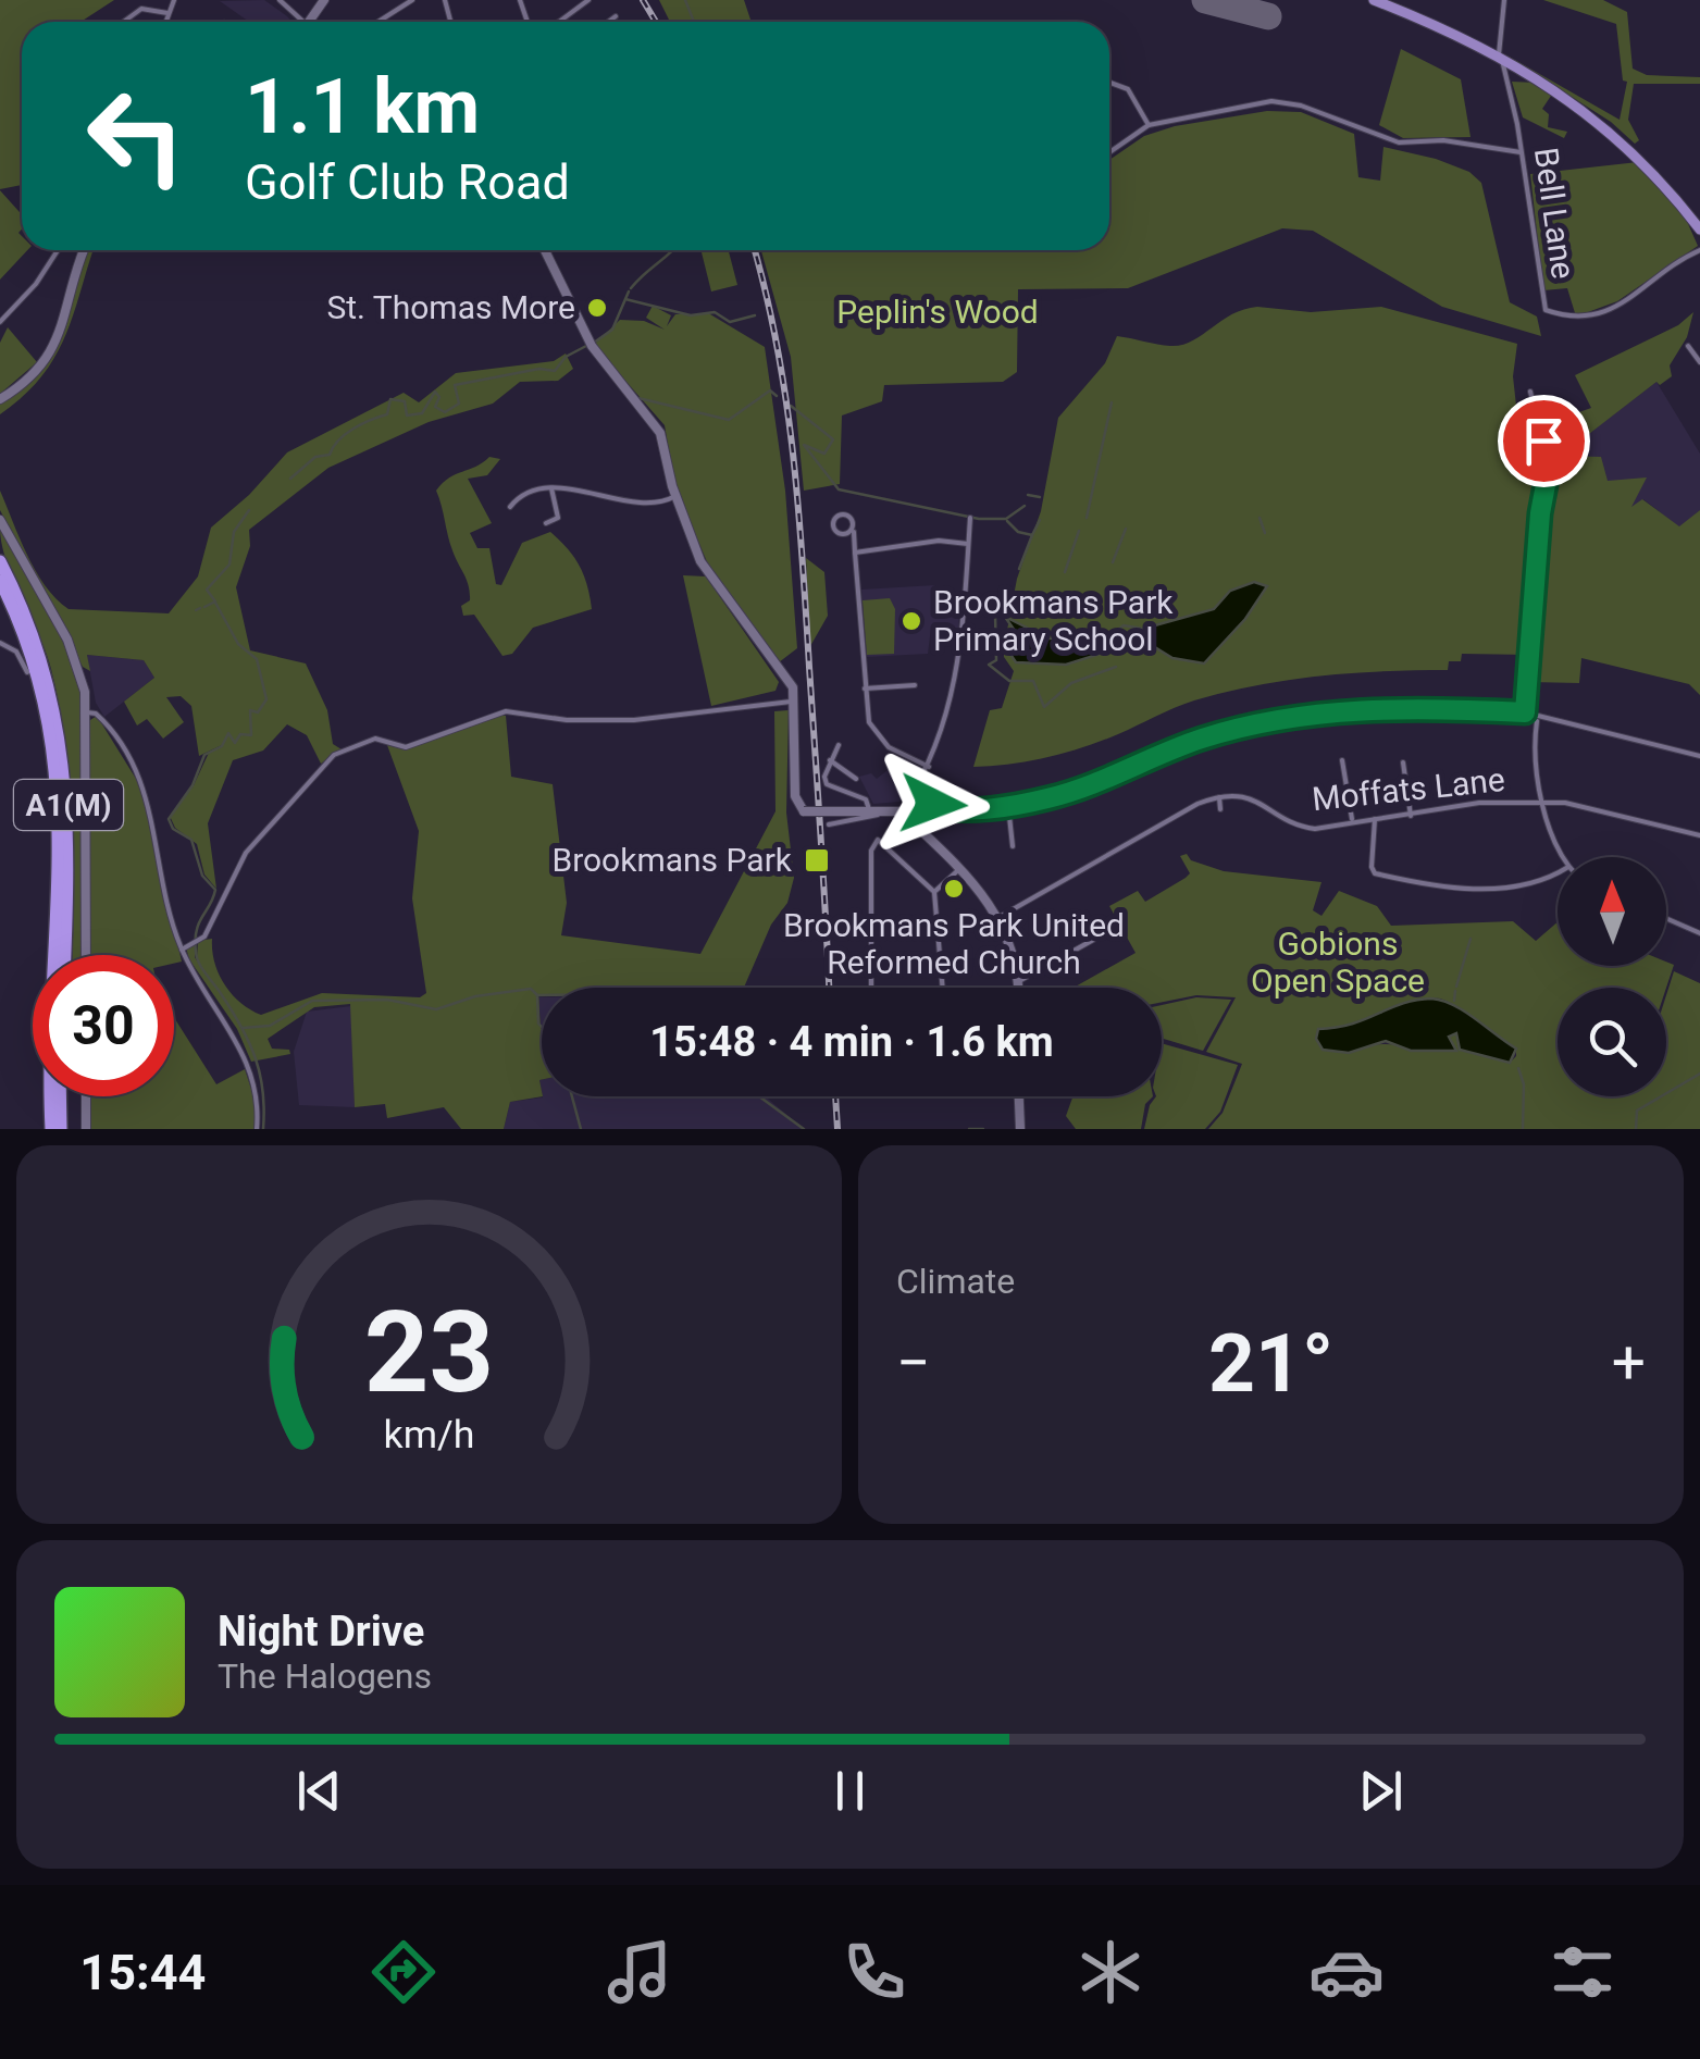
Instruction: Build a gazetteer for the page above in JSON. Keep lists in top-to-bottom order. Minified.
{"streets":{"highway":["A1(M)"],"street":["Bell Lane","Moffats Lane"]},"parks":["Peplin's Wood","Gobions Open Space"],"places":{"other":["St. Thomas More","Brookmans Park Primary School","Brookmans Park United Reformed Church"],"transit":["Brookmans Park"]},"north":"top","page":{"turn":["1.1 km","Golf Club Road"],"limit":"30","trip":"15:48 · 4 min · 1.6 km","tile":"Climate","heat":["−","21°","+"],"song":["Night Drive","The Halogens"],"tabs":"15:44","gauge":["23","km/h"]}}
